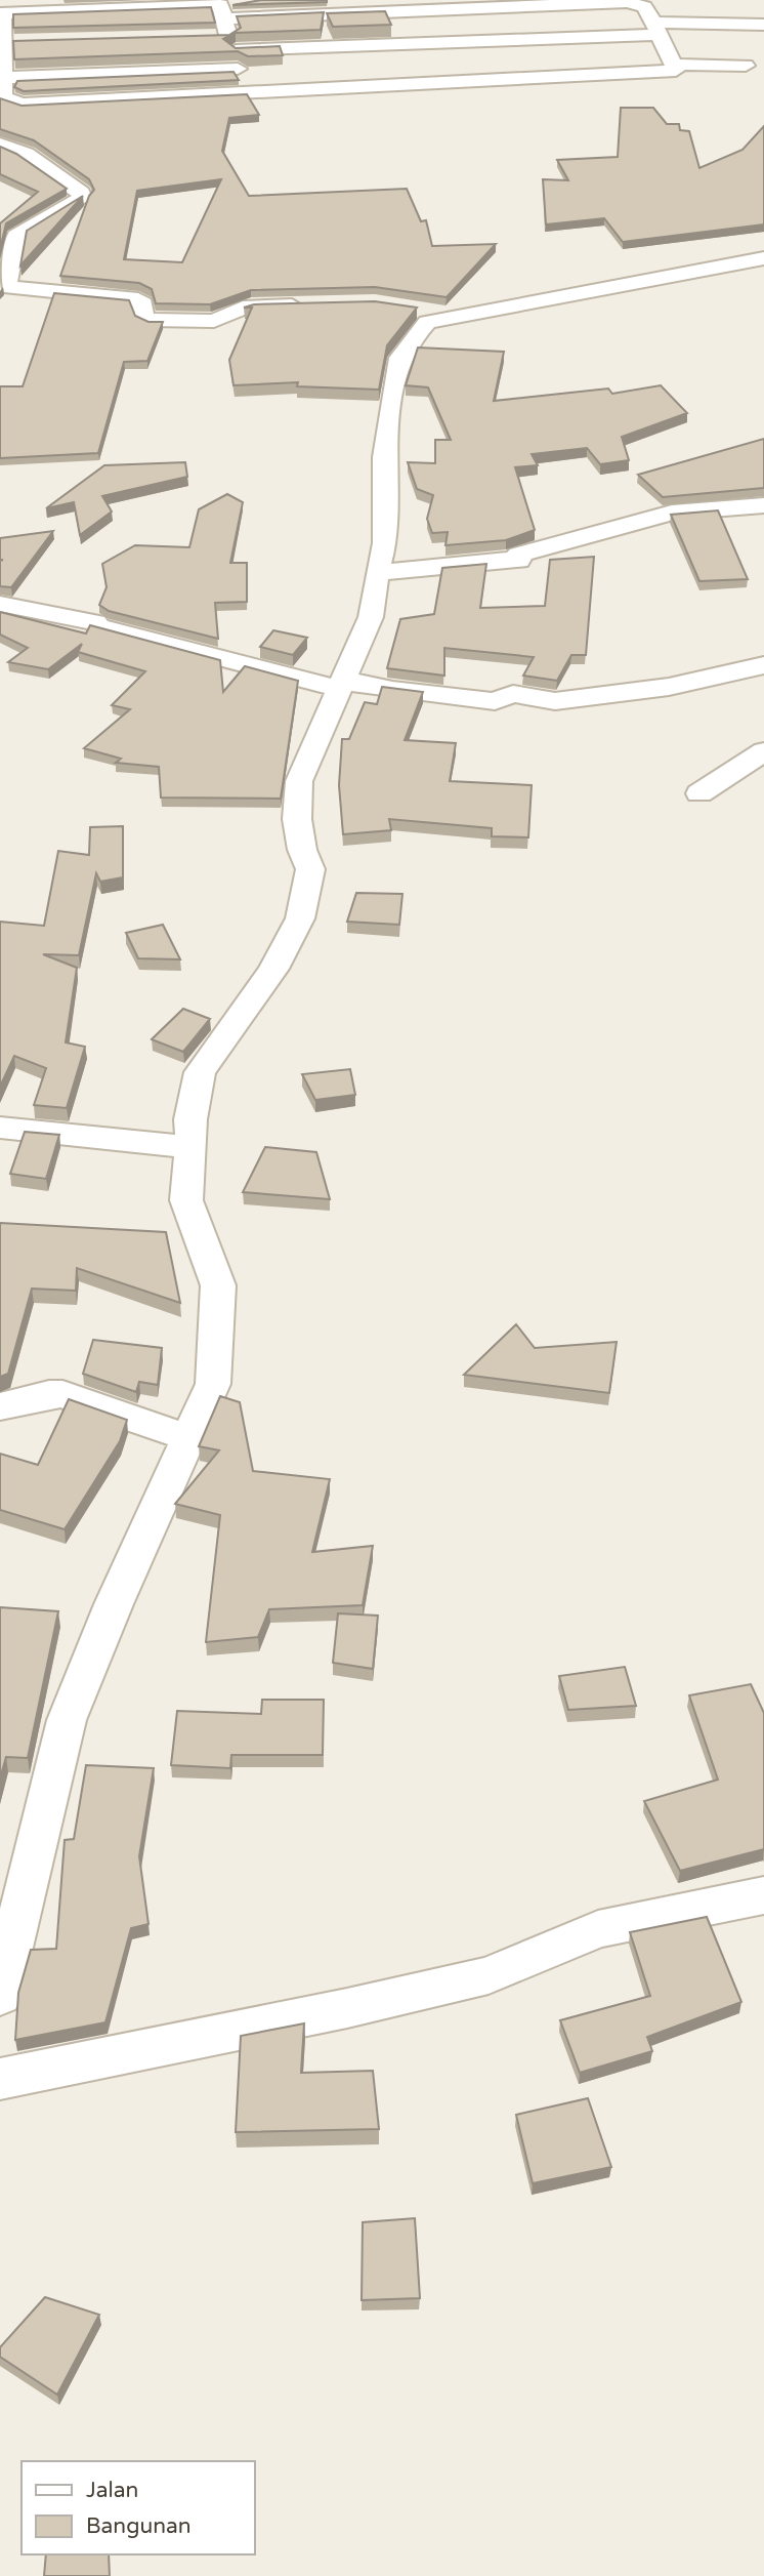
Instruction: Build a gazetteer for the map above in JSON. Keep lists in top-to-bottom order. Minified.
{"legend":["Jalan","Bangunan"]}
